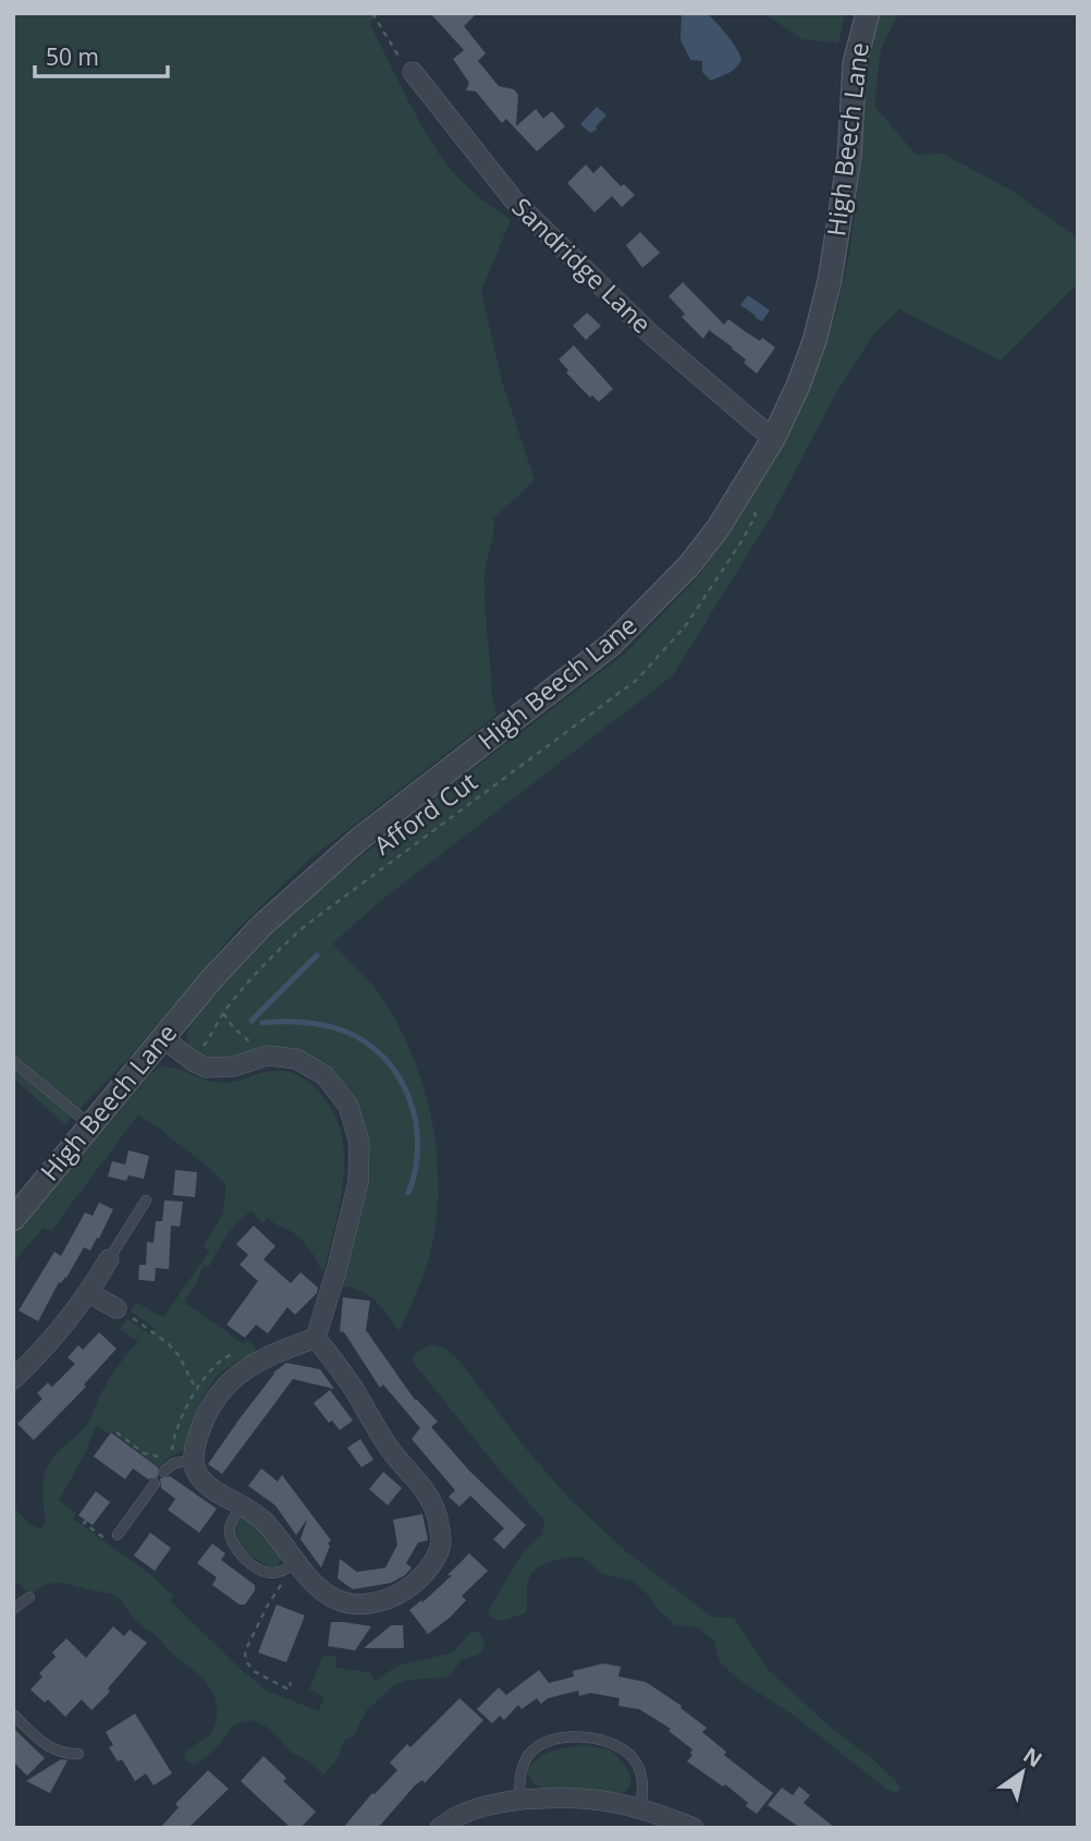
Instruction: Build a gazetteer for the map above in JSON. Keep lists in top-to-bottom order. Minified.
{"streets":{"street":["High Beech Lane","Sandridge Lane"],"path":["Afford Cut"]},"crossings":[["High Beech Lane","Sandridge Lane"],["High Beech Lane","Afford Cut"]],"scale_bar":"50 m","north":"top right"}
